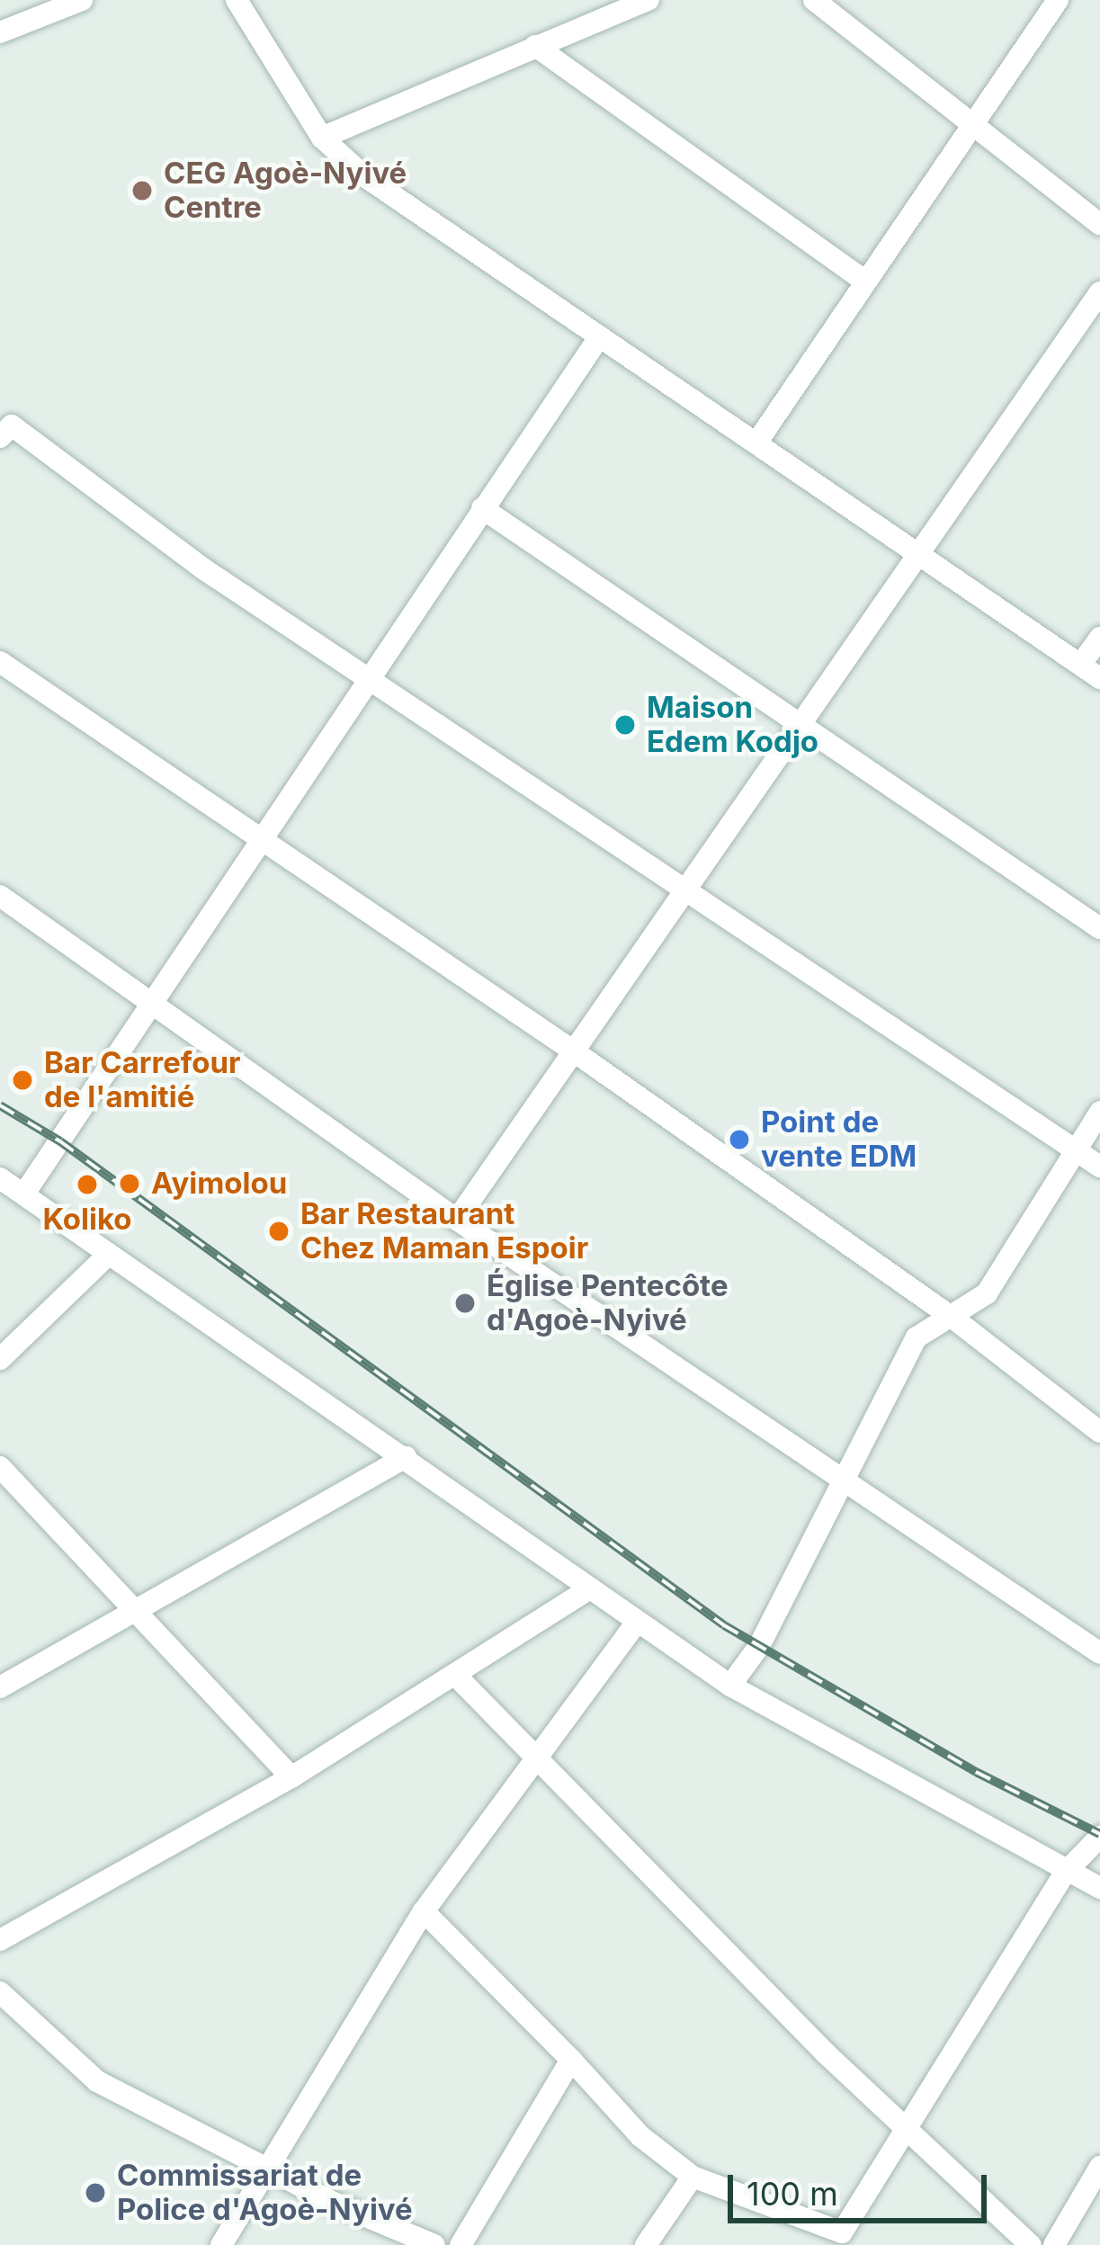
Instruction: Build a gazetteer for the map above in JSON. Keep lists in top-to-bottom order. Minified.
{"places":["CEG Agoè-Nyivé Centre","Maison Edem Kodjo","Bar Carrefour de l'amitié","Point de vente EDM","Ayimolou","Koliko","Bar Restaurant Chez Maman Espoir","Église Pentecôte d'Agoè-Nyivé","Commissariat de Police d'Agoè-Nyivé"],"scale_bar":"100 m"}
